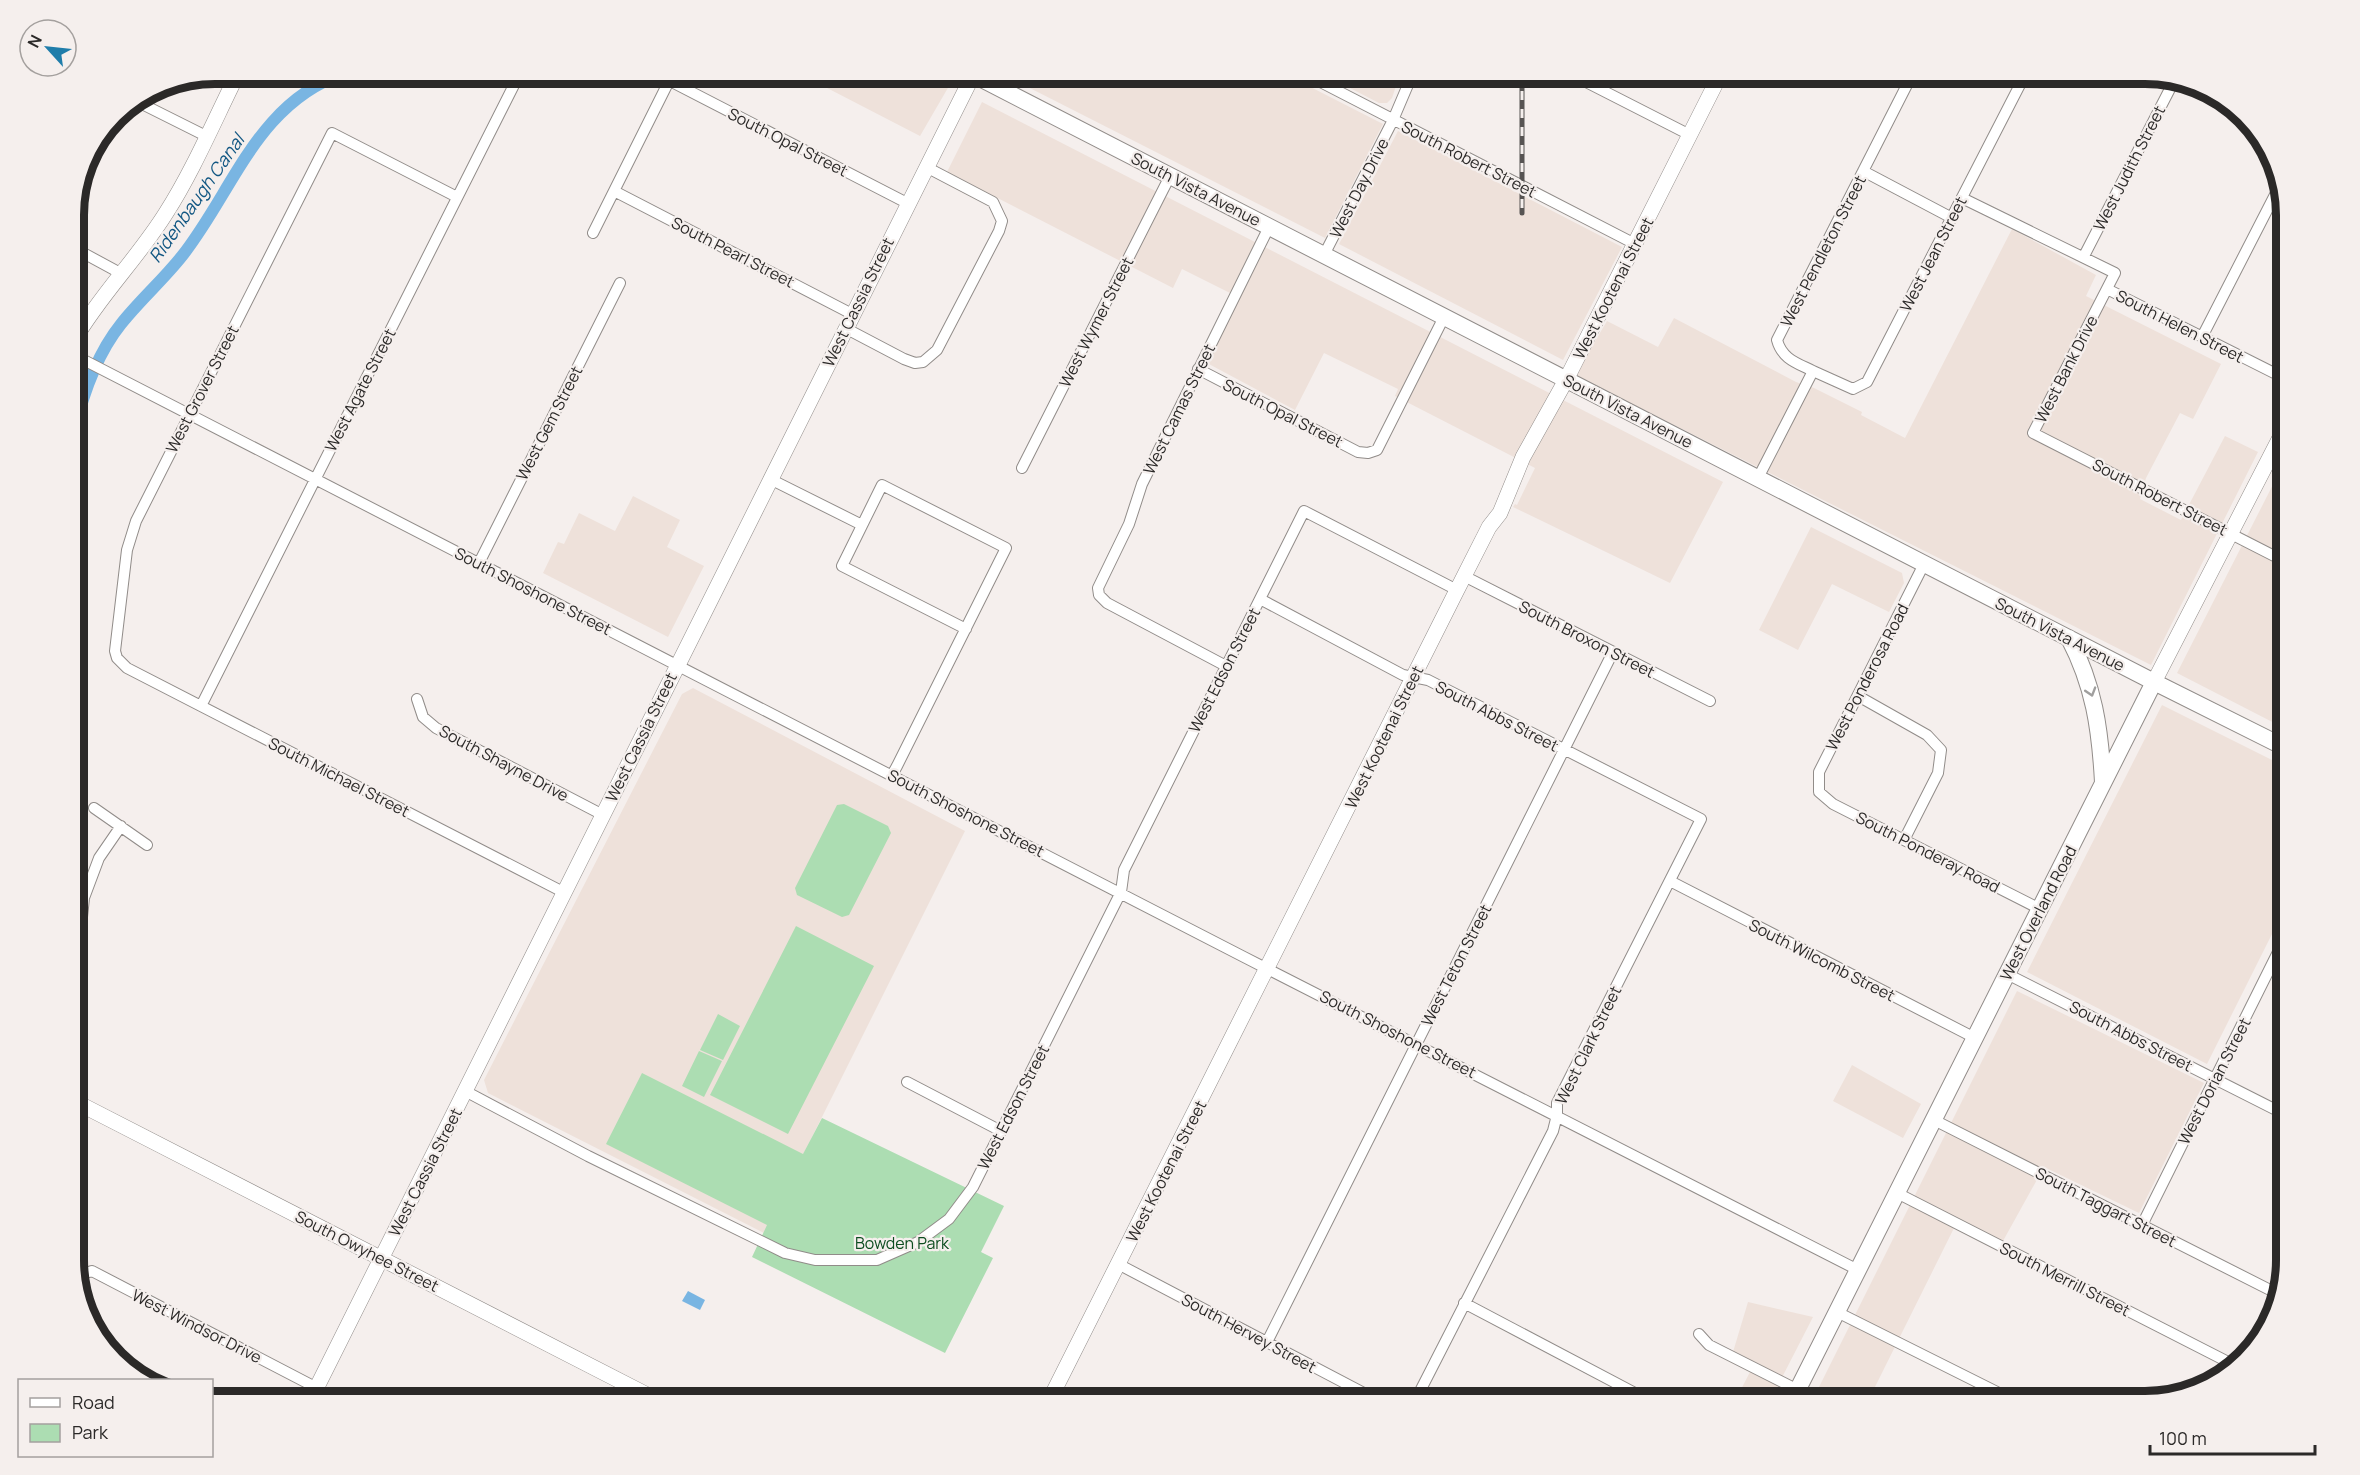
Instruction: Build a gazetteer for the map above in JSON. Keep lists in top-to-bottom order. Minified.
{"streets":{"main road":["South Vista Avenue","West Overland Road"],"street":["South Opal Street","South Robert Street","West Judith Street","West Day Drive","West Pendleton Street","South Pearl Street","West Jean Street","West Kootenai Street","West Cassia Street","West Wymer Street","South Helen Street","West Bank Drive","West Grover Street","West Agate Street","West Camas Street","West Gem Street","South Shoshone Street","South Broxon Street","West Edson Street","West Ponderosa Road","South Abbs Street","South Shayne Drive","South Michael Street","South Ponderay Road","South Wilcomb Street","West Teton Street","West Clark Street","West Dorian Street","South Taggart Street","South Owyhee Street","South Merrill Street","West Windsor Drive","South Hervey Street"]},"crossings":[["South Opal Street","South Vista Avenue"],["South Opal Street","West Cassia Street"],["South Opal Street","West Camas Street"],["South Robert Street","West Day Drive"],["South Robert Street","West Kootenai Street"],["South Robert Street","West Bank Drive"],["South Robert Street","West Overland Road"],["West Judith Street","South Helen Street"],["West Day Drive","South Vista Avenue"],["South Vista Avenue","West Kootenai Street"],["South Vista Avenue","West Wymer Street"],["South Vista Avenue","West Camas Street"],["South Vista Avenue","West Ponderosa Road"],["South Vista Avenue","West Overland Road"],["West Pendleton Street","West Jean Street"],["South Pearl Street","West Cassia Street"],["West Jean Street","South Helen Street"],["West Kootenai Street","South Shoshone Street"],["West Kootenai Street","South Broxon Street"],["West Kootenai Street","South Abbs Street"],["West Kootenai Street","South Hervey Street"],["West Cassia Street","South Shoshone Street"],["West Cassia Street","West Edson Street"],["West Cassia Street","South Shayne Drive"],["West Cassia Street","South Michael Street"],["West Cassia Street","South Owyhee Street"],["South Helen Street","West Bank Drive"],["West Grover Street","West Agate Street"],["West Grover Street","South Shoshone Street"],["West Grover Street","South Michael Street"],["West Agate Street","South Shoshone Street"],["West Agate Street","South Michael Street"],["West Camas Street","West Edson Street"],["West Gem Street","South Shoshone Street"],["South Shoshone Street","West Edson Street"],["South Shoshone Street","West Overland Road"],["South Shoshone Street","West Teton Street"],["South Shoshone Street","West Clark Street"],["South Broxon Street","West Edson Street"],["South Broxon Street","West Teton Street"],["West Edson Street","South Abbs Street"],["West Ponderosa Road","South Ponderay Road"],["South Abbs Street","West Overland Road"],["South Abbs Street","West Teton Street"],["South Abbs Street","West Clark Street"],["South Abbs Street","West Dorian Street"],["South Ponderay Road","West Overland Road"],["West Overland Road","South Wilcomb Street"],["West Overland Road","South Taggart Street"],["West Overland Road","South Merrill Street"],["South Wilcomb Street","West Clark Street"],["West Teton Street","South Hervey Street"],["West Dorian Street","South Taggart Street"]],"water":["Ridenbaugh Canal"],"parks":["Bowden Park"],"legend":["Road","Park"],"scale_bar":"100 m","north":"top left"}
